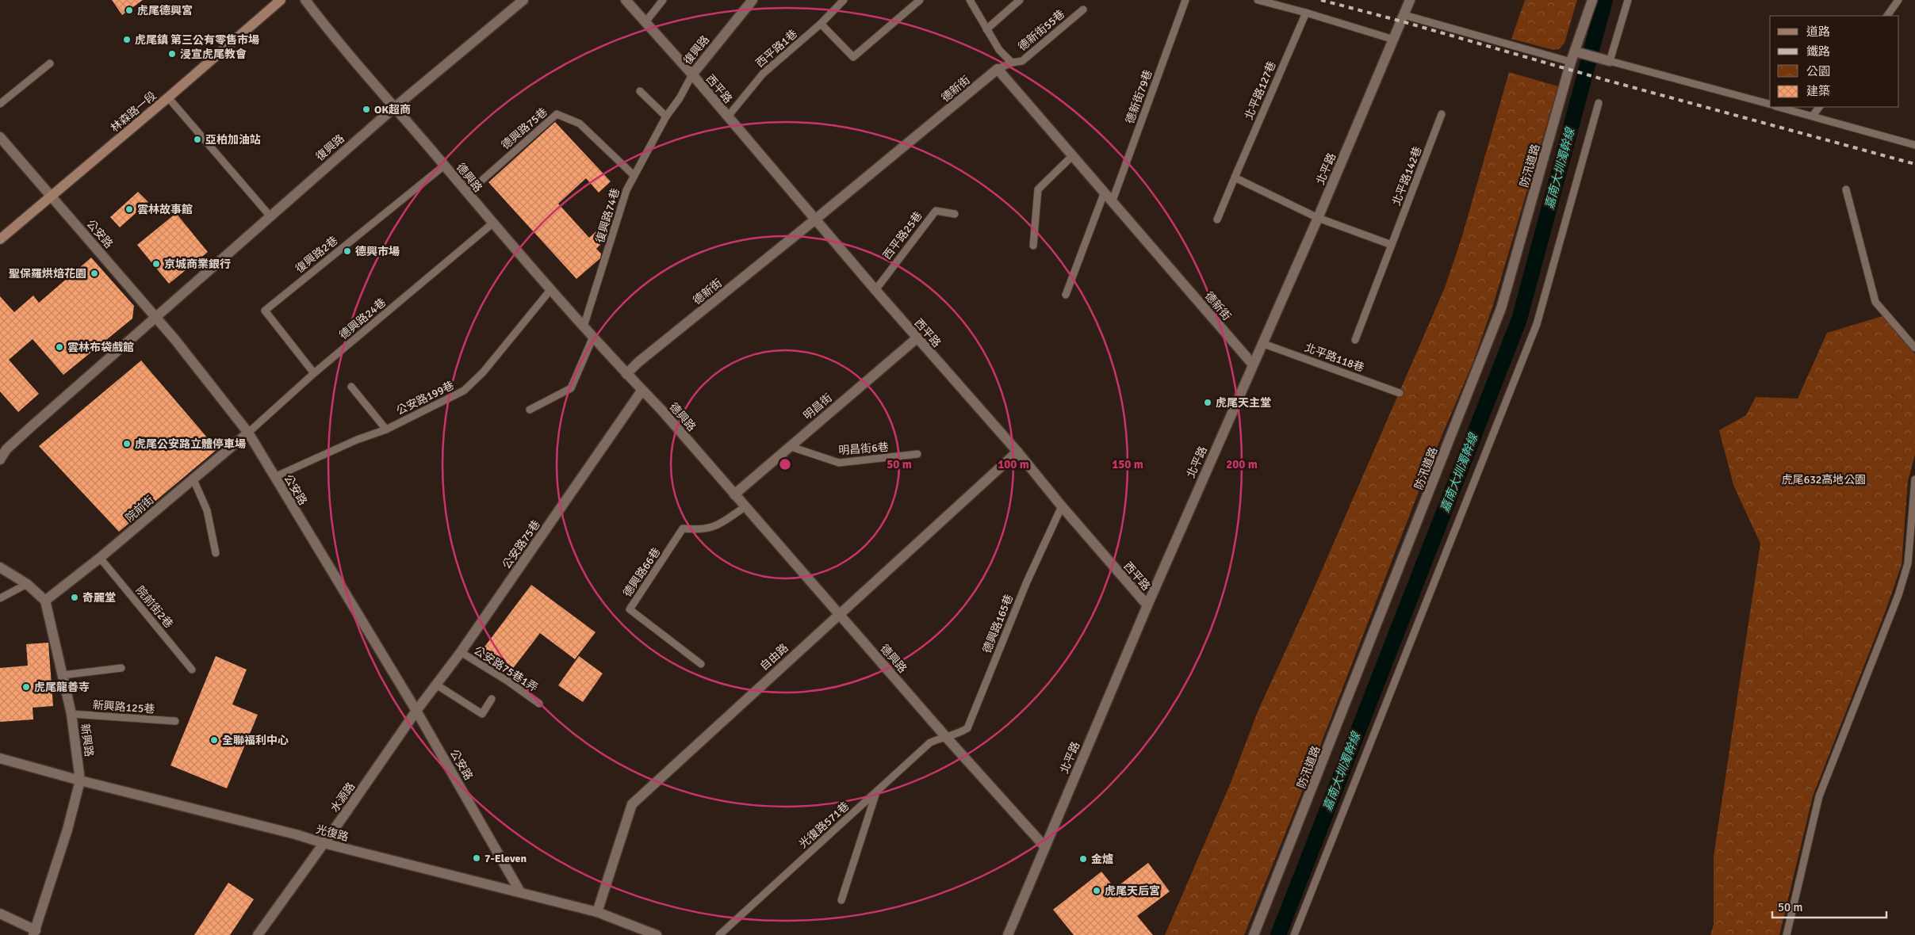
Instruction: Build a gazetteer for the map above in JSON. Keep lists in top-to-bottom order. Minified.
{"streets":{"main road":["林森路一段"],"street":["復興路","西平路","德新街","防汛道路","北平路","德興路","公安路","明昌街","院前街","公安路75巷","自由路","新興路","水源路","光復路"],"lane":["德新街55巷","西平路1巷","北平路127巷","德新街79巷","德興路75巷","北平路142巷","復興路74巷","西平路25巷","復興路2巷","德興路24巷","北平路118巷","公安路199巷","明昌街6巷","德興路66巷","院前街2巷","德興路165巷","公安路75巷1弄","新興路125巷","光復路571巷"]},"crossings":[["德新街55巷","德新街"],["西平路1巷","西平路"],["復興路","西平路"],["復興路","德興路"],["復興路","復興路74巷"],["復興路","公安路"],["西平路","德新街"],["西平路","北平路"],["西平路","復興路74巷"],["西平路","西平路25巷"],["西平路","明昌街"],["西平路","德興路165巷"],["西平路","自由路"],["德新街","德新街79巷"],["德新街","北平路"],["德新街","德興路"],["林森路一段","公安路"],["德興路75巷","德興路"],["德興路75巷","復興路74巷"],["北平路","德興路"],["北平路","北平路118巷"],["德興路","復興路74巷"],["德興路","復興路2巷"],["德興路","德興路24巷"],["德興路","公安路199巷"],["德興路","明昌街"],["德興路","公安路75巷"],["德興路","德興路66巷"],["德興路","德興路165巷"],["德興路","自由路"],["德興路","光復路571巷"],["公安路","德興路24巷"],["公安路","公安路199巷"],["公安路","院前街"],["公安路","公安路75巷"],["公安路","水源路"],["公安路","光復路"],["復興路2巷","德興路24巷"],["德興路24巷","院前街"],["明昌街","明昌街6巷"],["院前街","院前街2巷"],["院前街","新興路"],["公安路75巷","公安路75巷1弄"],["公安路75巷","水源路"],["德興路165巷","光復路571巷"],["自由路","光復路"],["新興路125巷","新興路"],["新興路","光復路"],["水源路","光復路"]],"water":["嘉南大圳濁幹線"],"parks":["虎尾632高地公園"],"places":["虎尾德興宮","虎尾鎮 第三公有零售市場","浸宣虎尾教會","OK超商","亞柏加油站","雲林故事館","德興市場","京城商業銀行","聖保羅烘焙花園","雲林布袋戲館","虎尾天主堂","虎尾公安路立體停車場","奇麗堂","虎尾龍善寺","全聯福利中心","7-Eleven","金爐","虎尾天后宮"],"legend":["道路","鐵路","公園","建築"],"scale_bar":"50 m","rings":["50 m","100 m","150 m","200 m"]}
